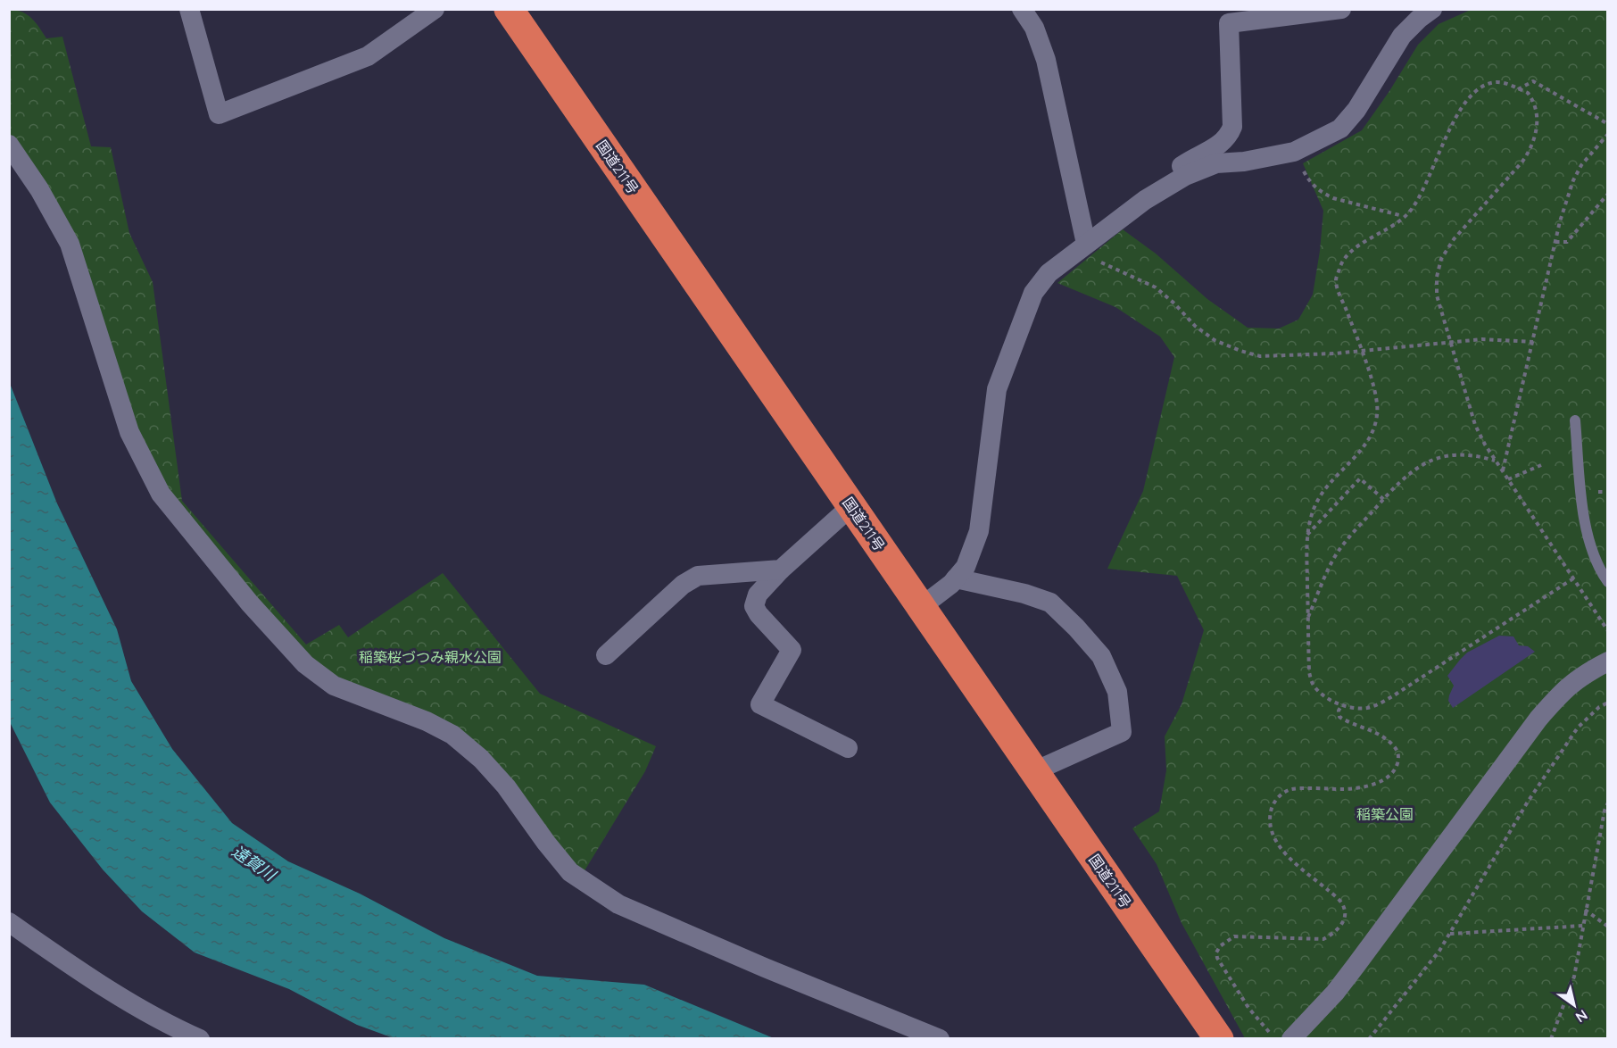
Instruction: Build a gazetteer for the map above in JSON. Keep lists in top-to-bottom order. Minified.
{"streets":{"highway":["国道211号"]},"water":["遠賀川"],"parks":["稲築桜づつみ親水公園","稲築公園"],"north":"bottom right"}
